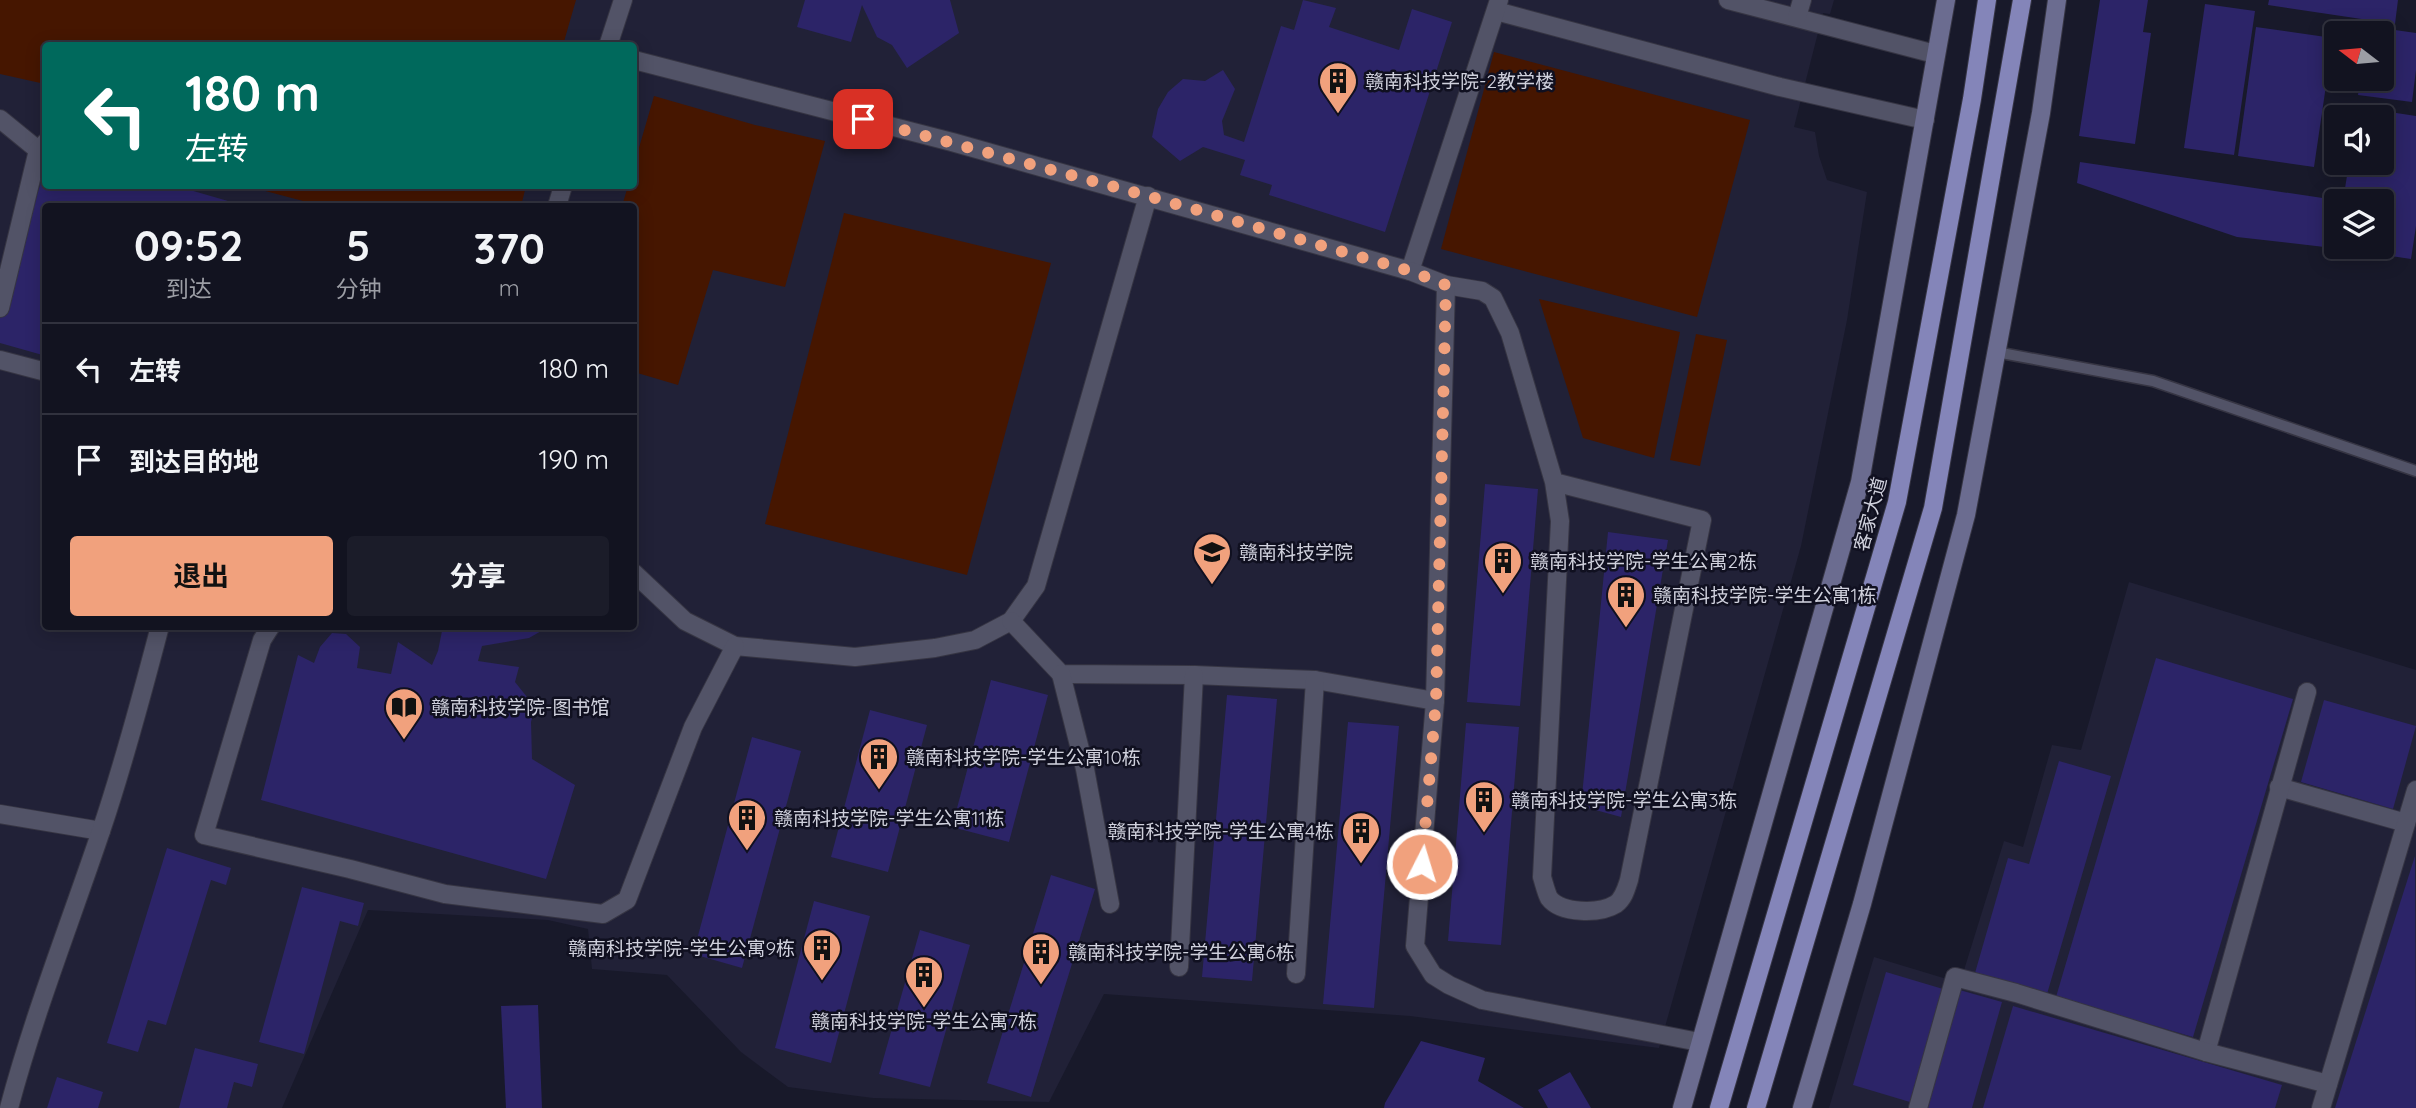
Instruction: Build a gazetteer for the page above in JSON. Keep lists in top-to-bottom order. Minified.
{"streets":{"main road":["客家大道"]},"places":{"building":["赣南科技学院-2教学楼","赣南科技学院-学生公寓2栋","赣南科技学院-学生公寓1栋","赣南科技学院-学生公寓10栋","赣南科技学院-学生公寓3栋","赣南科技学院-学生公寓11栋","赣南科技学院-学生公寓4栋","赣南科技学院-学生公寓9栋","赣南科技学院-学生公寓6栋","赣南科技学院-学生公寓7栋"],"school or university":["赣南科技学院"],"library":["赣南科技学院-图书馆"]},"north":"left","page":{"turn":["180 m","左转"],"eta":["09:52","到达","5","分钟","370","m"],"list":[{"name":"左转","value":"180 m"},{"name":"到达目的地","value":"190 m"}],"buttons":["退出","分享"]}}
